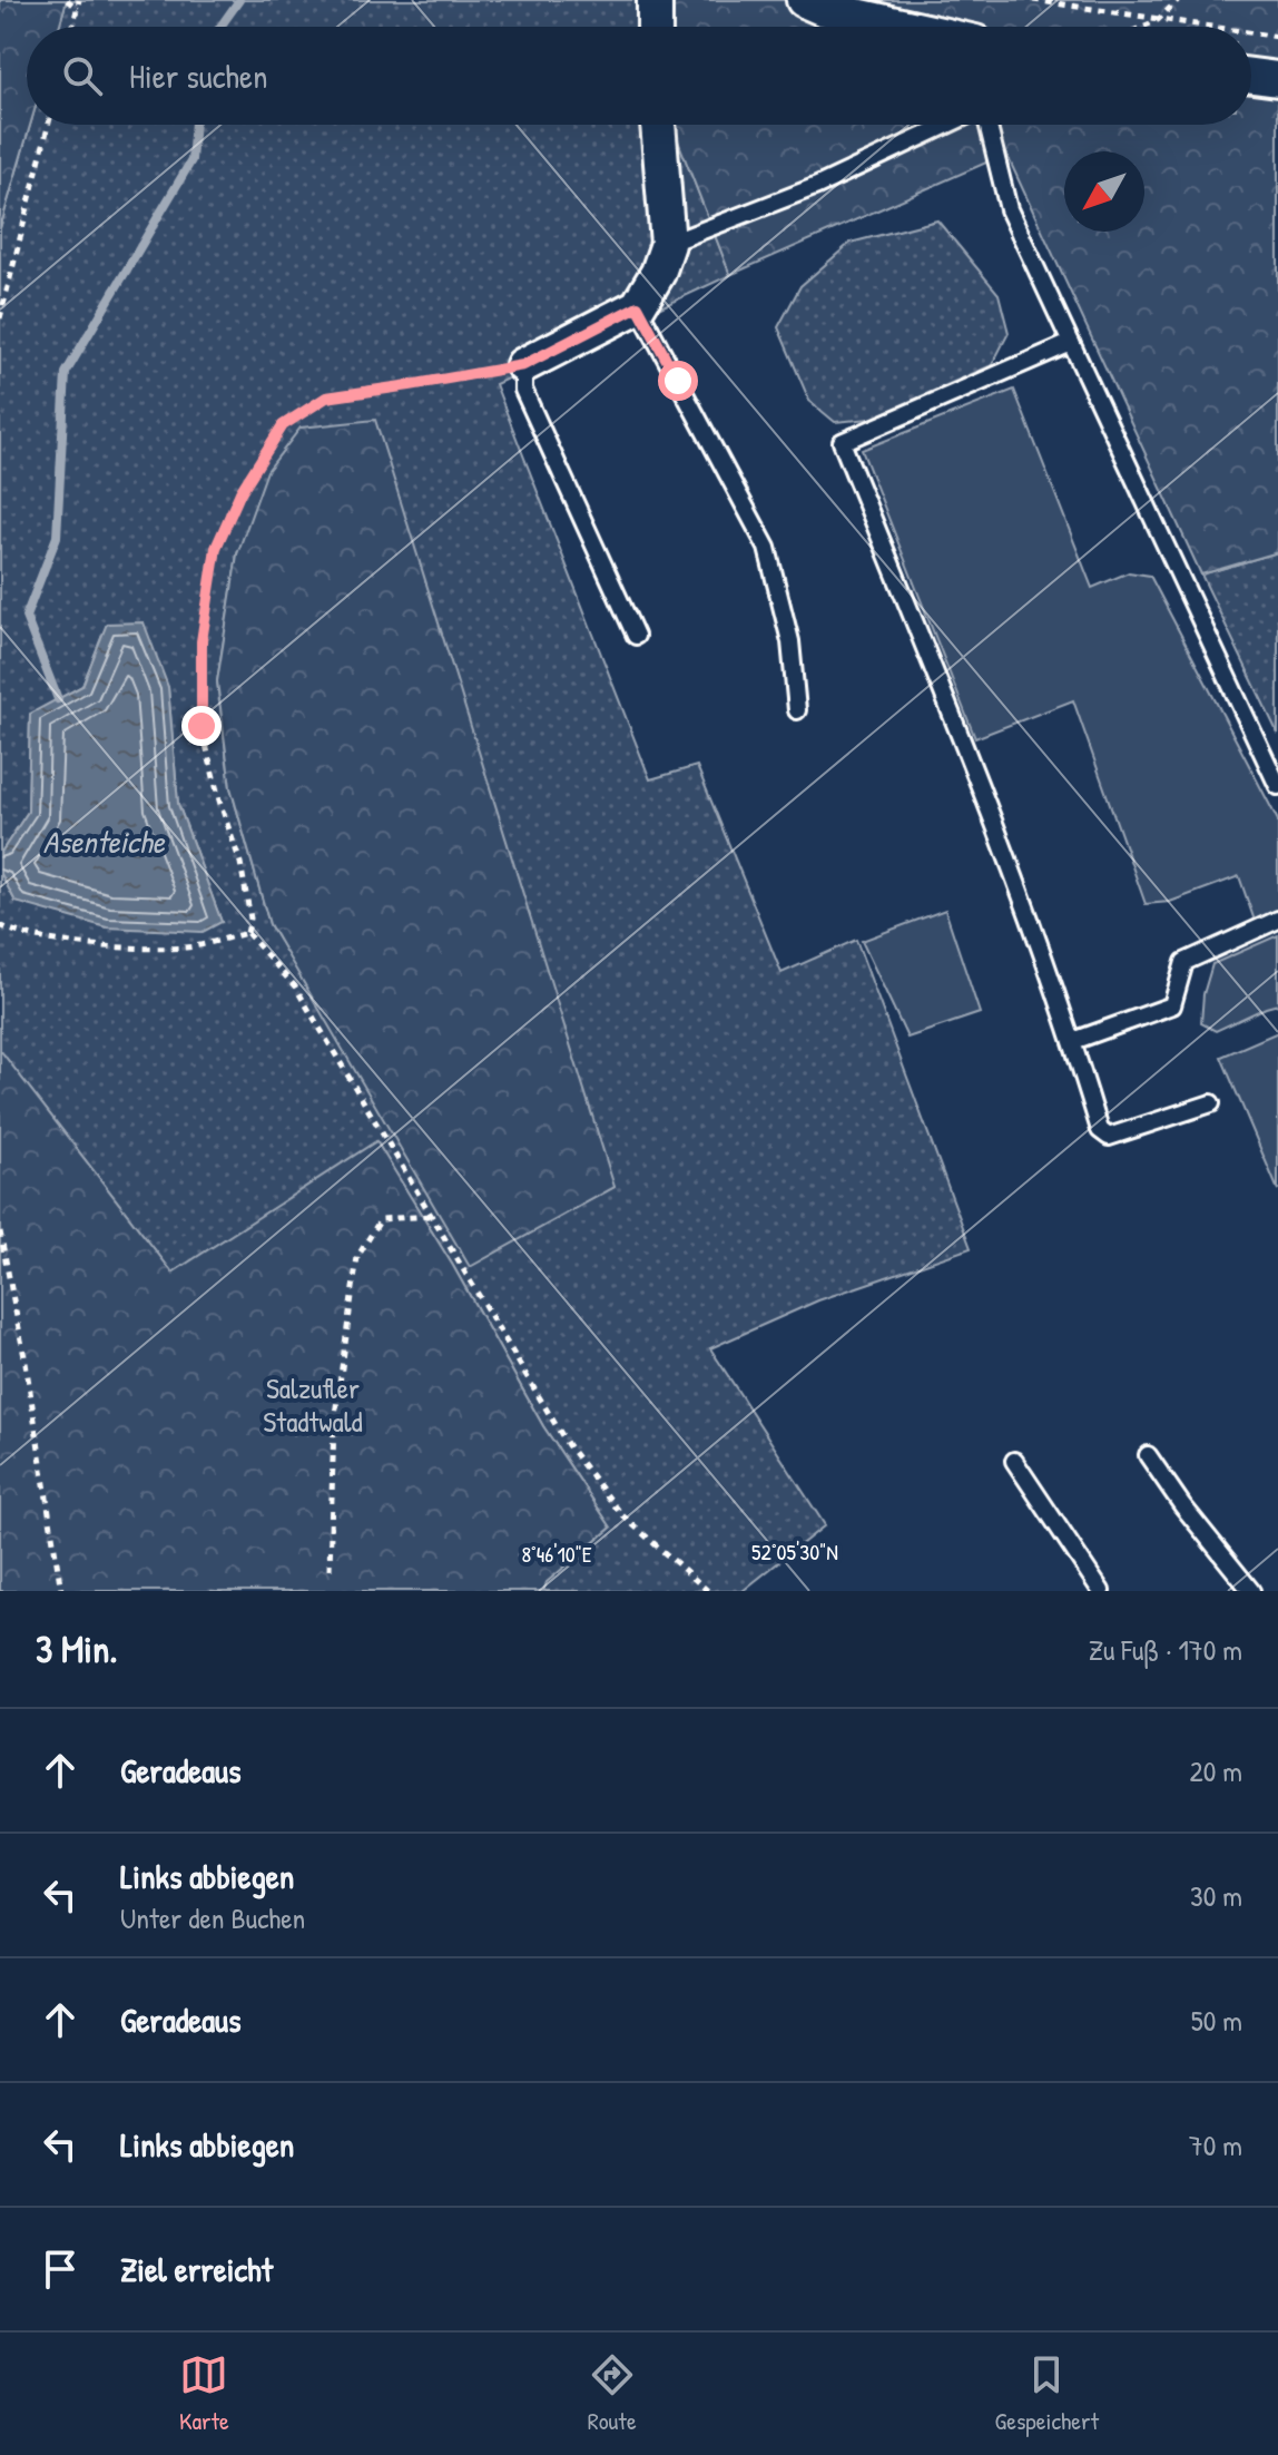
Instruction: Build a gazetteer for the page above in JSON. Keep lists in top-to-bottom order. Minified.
{"water":["Asenteiche"],"parks":["Salzufler Stadtwald"],"north":"bottom left","page":{"search":"Hier suchen","heading":["3 Min.","Zu Fuß · 170 m"],"list":[["Geradeaus","20 m"],["Links abbiegen","Unter den Buchen","30 m"],["Geradeaus","50 m"],["Links abbiegen","70 m"],"Ziel erreicht"],"nav":["Karte","Route","Gespeichert"]},"coordinates":["52°05'30\"N","8°46'10\"E"]}
